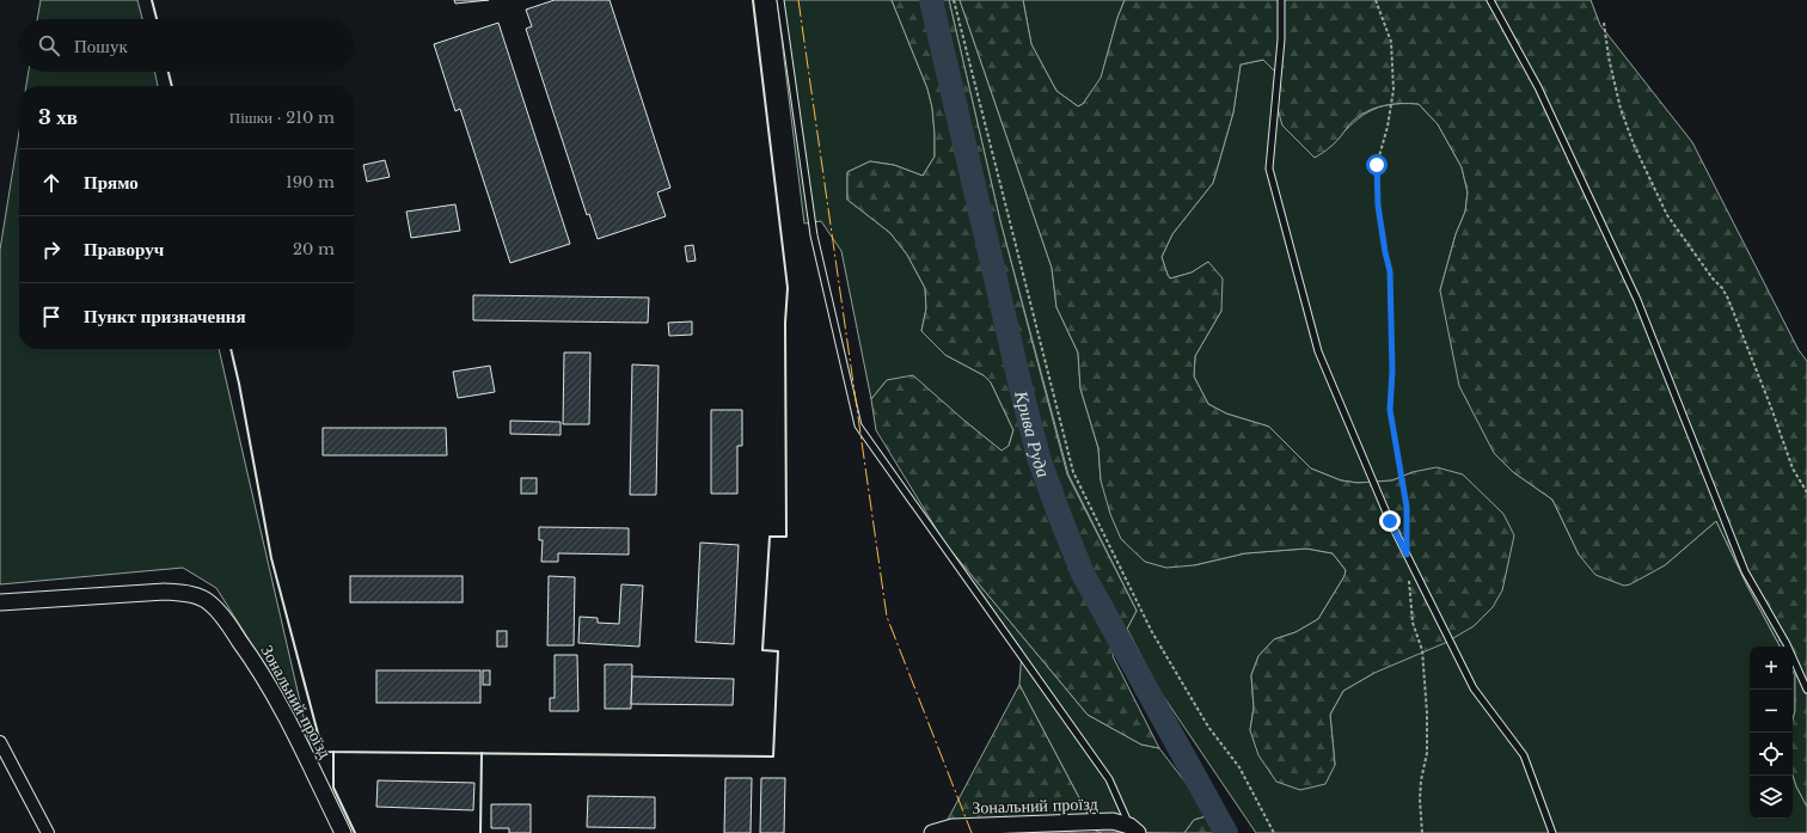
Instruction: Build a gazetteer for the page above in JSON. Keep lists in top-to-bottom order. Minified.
{"streets":{"street":["Зональний проїзд"]},"water":["Крива Руда"],"page":{"search":"Пошук","heading":["3 хв","Пішки · 210 m"],"list":[["Прямо","190 m"],["Праворуч","20 m"],"Пункт призначення"],"map_buttons":["+","−"]}}
